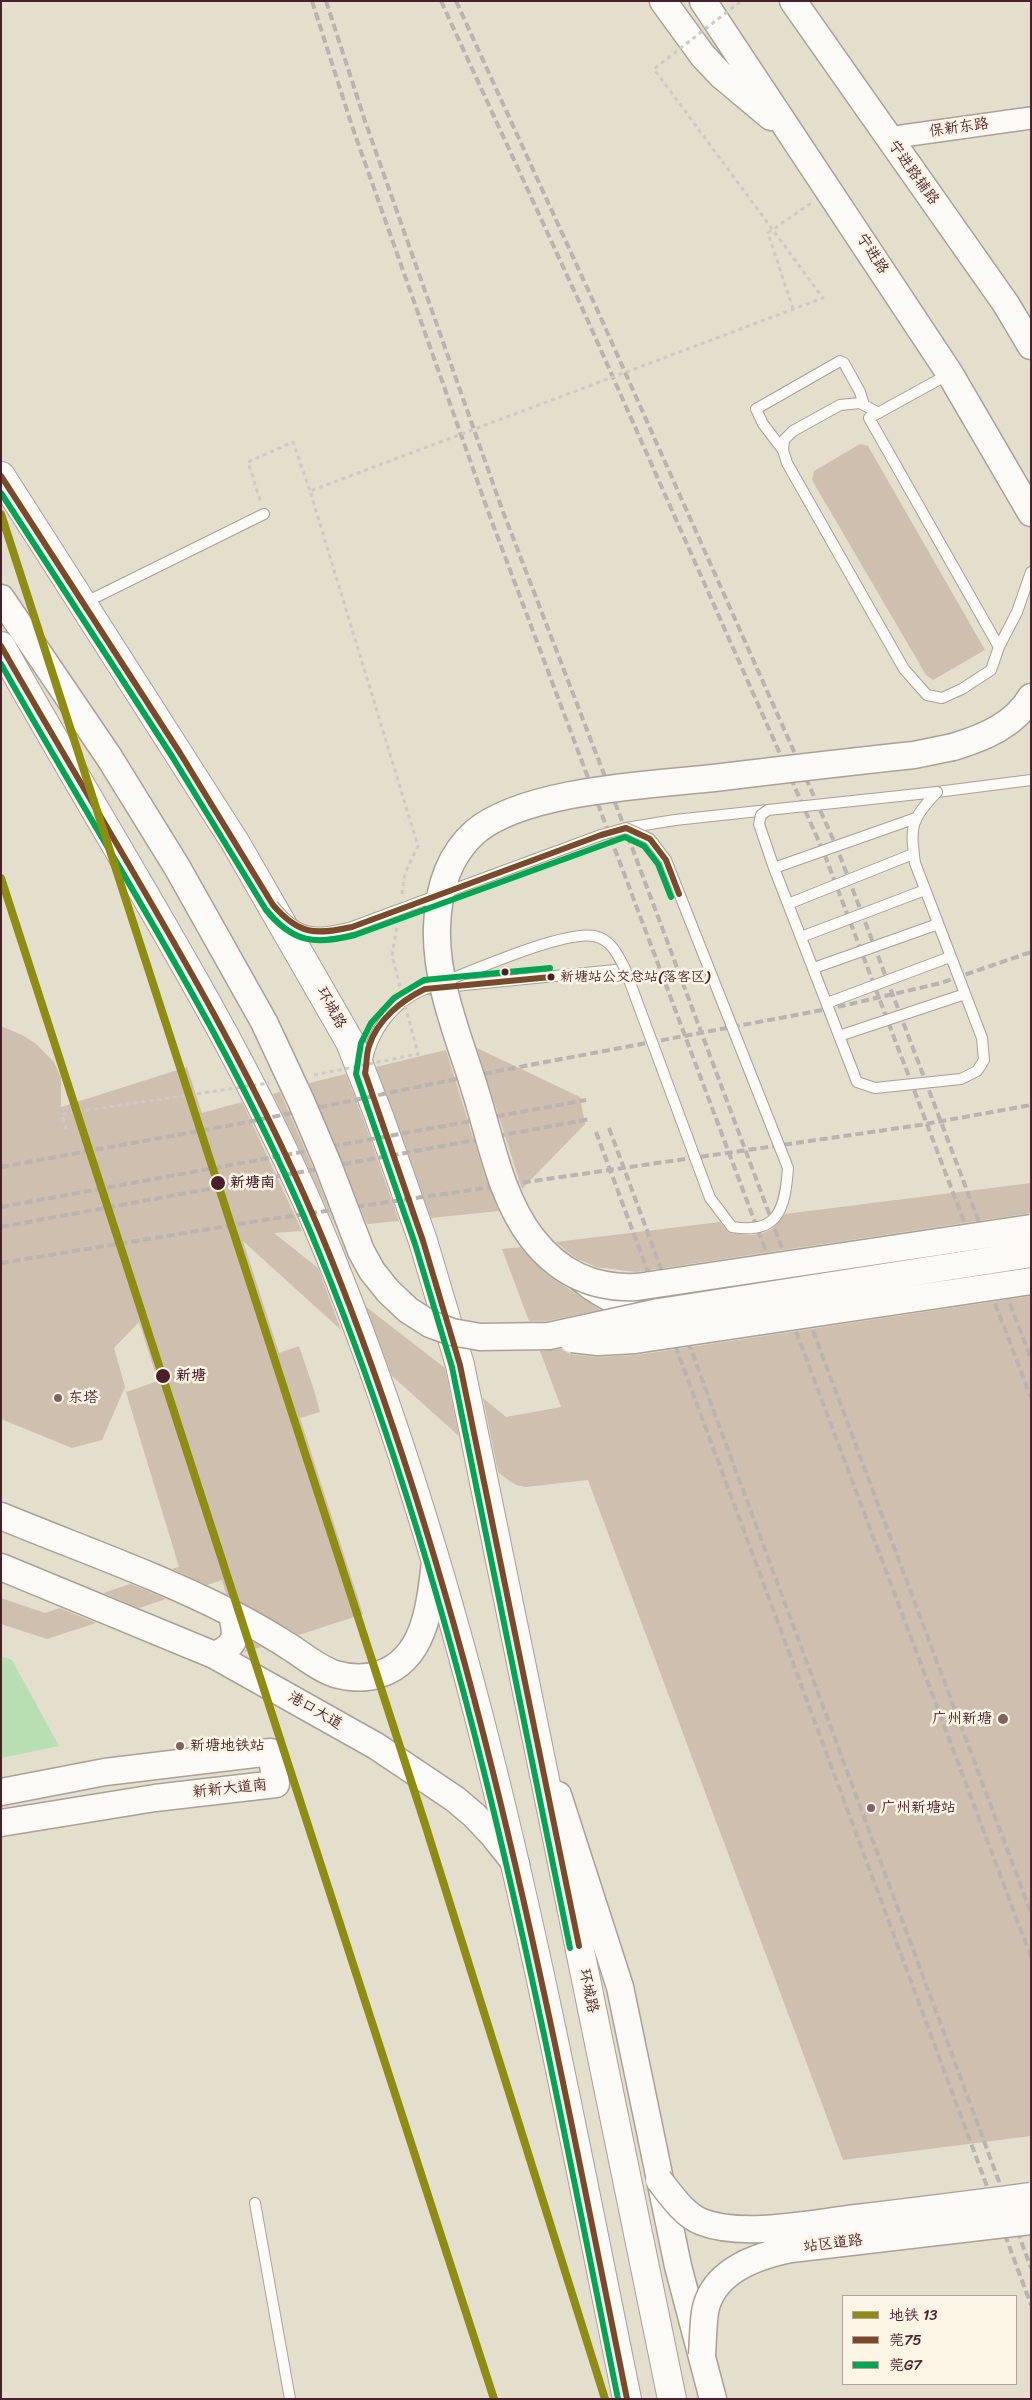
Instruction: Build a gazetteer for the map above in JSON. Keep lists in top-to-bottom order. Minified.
{"streets":{"main road":["环城路"],"street":["保新东路","宁进路辅路","宁进路","港口大道","新新大道南","站区道路"]},"crossings":[["保新东路","宁进路辅路"]],"places":["新塘站公交总站(落客区)","新塘南","新塘","东塔","广州新塘","新塘地铁站","广州新塘站"],"lines":["transit line 莞75","transit line 莞G7","metro line 13"],"legend":["地铁 13","莞75","莞G7"]}
